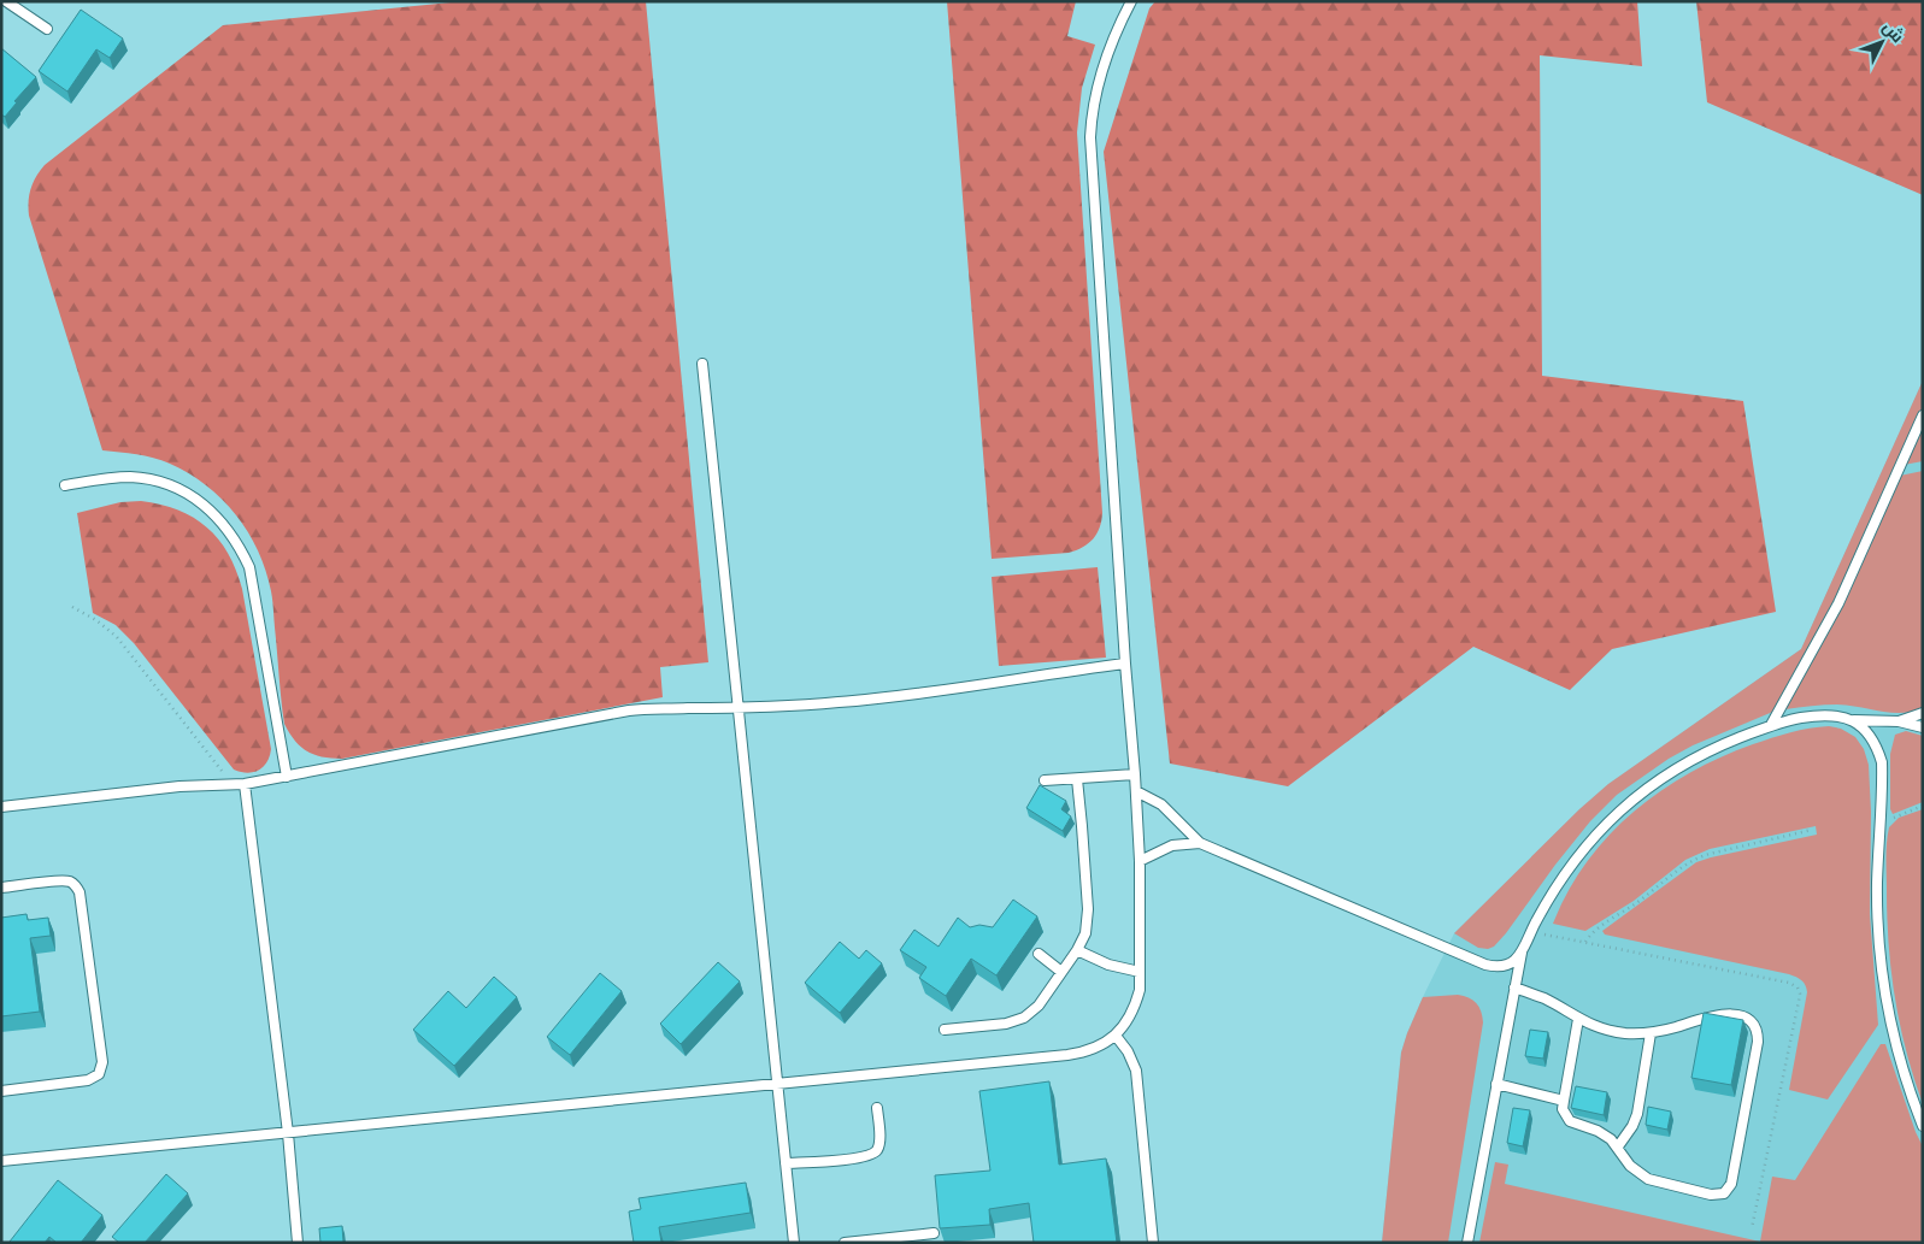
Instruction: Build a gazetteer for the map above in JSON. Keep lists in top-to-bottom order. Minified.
{"north":"top right"}
